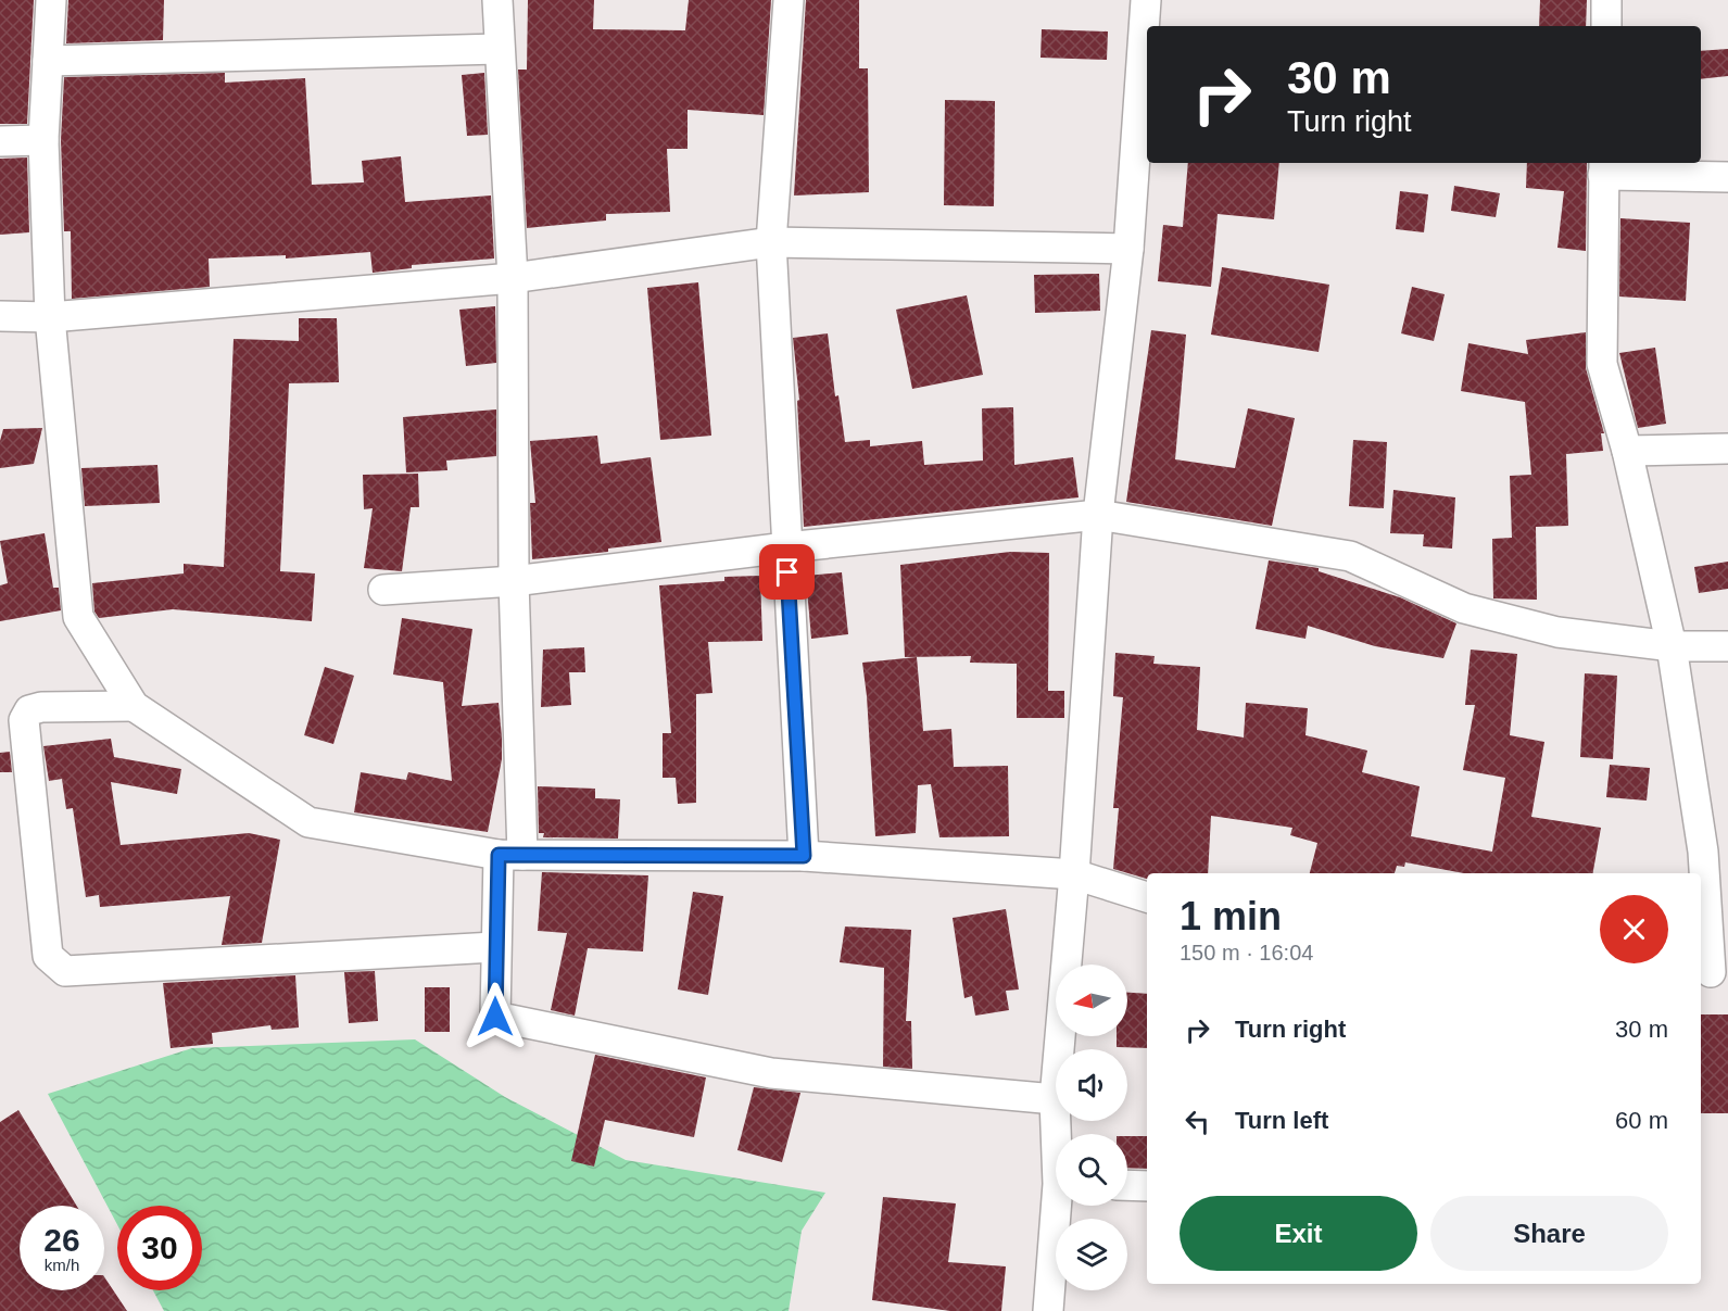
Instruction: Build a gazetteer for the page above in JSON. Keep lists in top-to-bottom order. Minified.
{"north":"left","page":{"turn":["30 m","Turn right"],"heading":["1 min","150 m · 16:04"],"list":[{"name":"Turn right","value":"30 m"},{"name":"Turn left","value":"60 m"}],"buttons":["Exit","Share"],"speed":"26 km/h","limit":"30"}}
